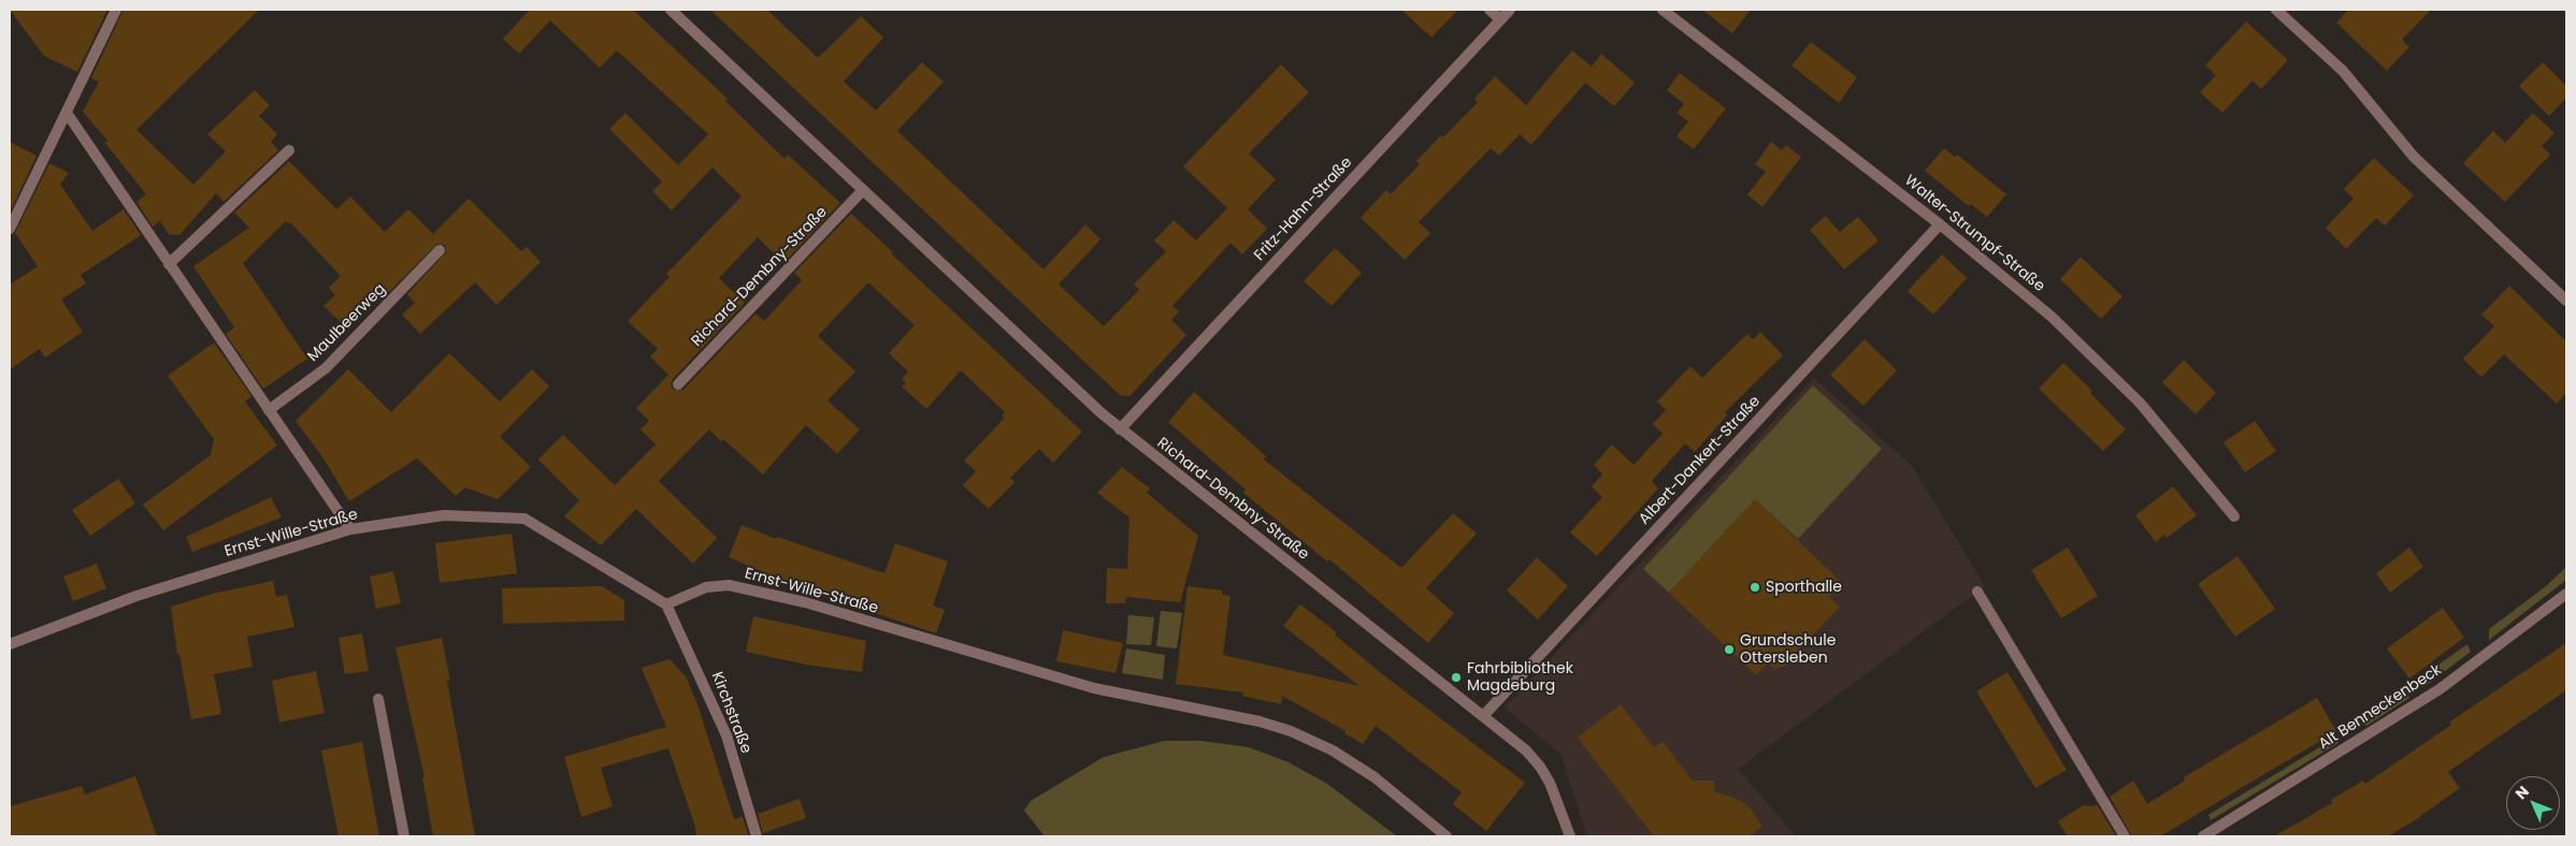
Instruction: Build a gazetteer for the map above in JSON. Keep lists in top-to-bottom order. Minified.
{"streets":{"street":["Fritz-Hahn-Straße","Walter-Strumpf-Straße","Richard-Dembny-Straße","Maulbeerweg","Albert-Dankert-Straße","Ernst-Wille-Straße","Alt Benneckenbeck","Kirchstraße"]},"crossings":[["Fritz-Hahn-Straße","Richard-Dembny-Straße"],["Walter-Strumpf-Straße","Albert-Dankert-Straße"],["Richard-Dembny-Straße","Albert-Dankert-Straße"],["Ernst-Wille-Straße","Kirchstraße"]],"places":["Sporthalle","Grundschule Ottersleben","Fahrbibliothek Magdeburg"],"north":"top left"}
